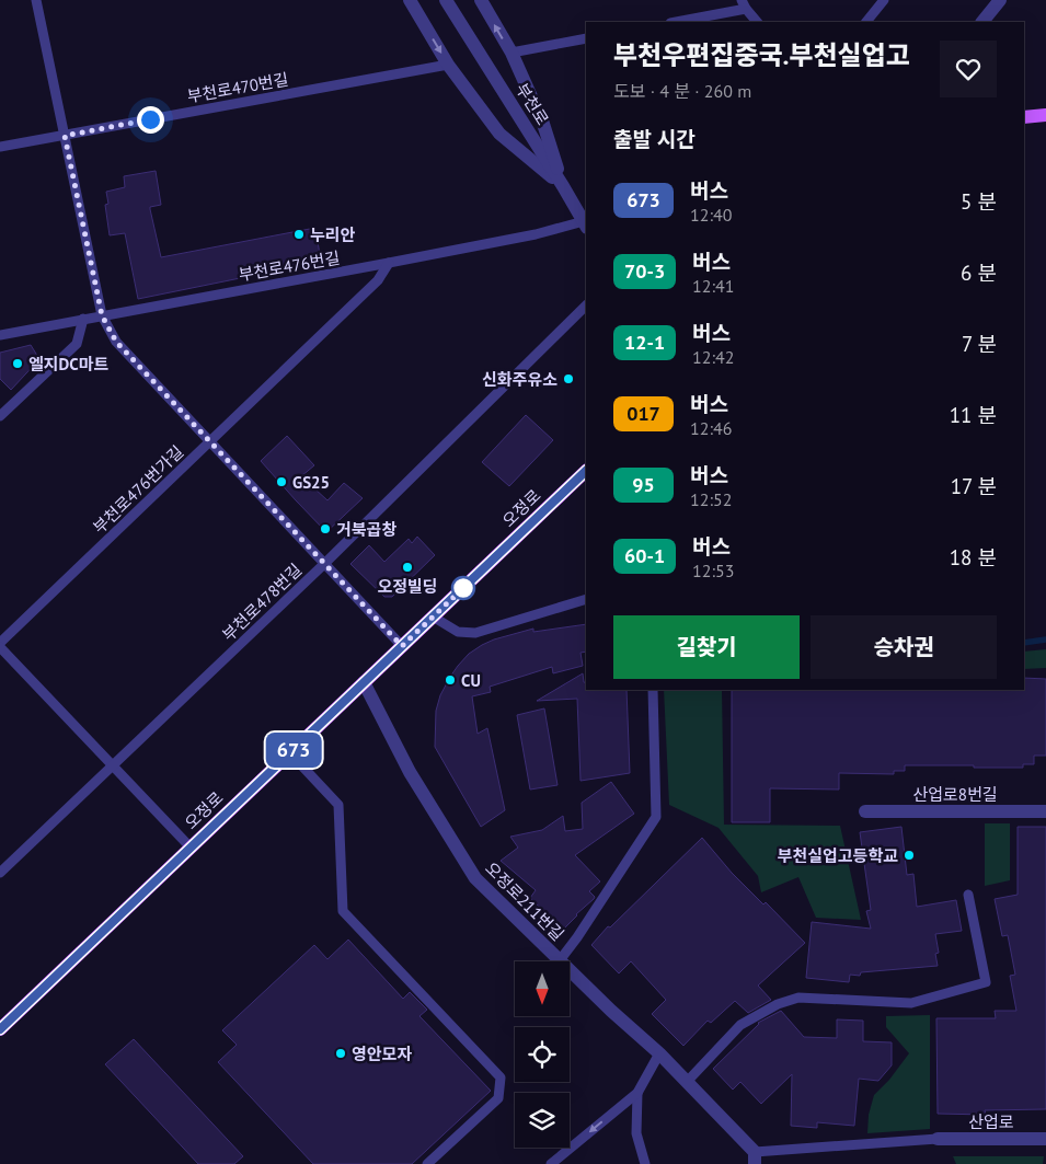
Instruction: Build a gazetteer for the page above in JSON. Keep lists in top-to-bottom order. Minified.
{"streets":{"main road":["오정로"],"street":["부천로","산업로8번길","오정로211번길","산업로"],"lane":["부천로470번길","부천로476번길","부천로476번가길","부천로478번길"]},"crossings":[["부천로","부천로476번길"],["부천로476번길","부천로476번가길"],["오정로","오정로211번길"],["오정로211번길","산업로"]],"places":["누리안","엘지DC마트","신화주유소","GS25","거북곱창","오정빌딩","CU","부천실업고등학교","영안모자"],"lines":["bus line 673"],"north":"bottom","page":{"on_map":"673","heading":[["부천우편집중국.부천실업고","도보 · 4 분 · 260 m"],"출발 시간"],"list":[{"mark":"673","name":"버스","note":"12:40","value":"5 분"},{"mark":"70-3","name":"버스","note":"12:41","value":"6 분"},{"mark":"12-1","name":"버스","note":"12:42","value":"7 분"},{"mark":"017","name":"버스","note":"12:46","value":"11 분"},{"mark":"95","name":"버스","note":"12:52","value":"17 분"},{"mark":"60-1","name":"버스","note":"12:53","value":"18 분"}],"buttons":["길찾기","승차권"]}}
